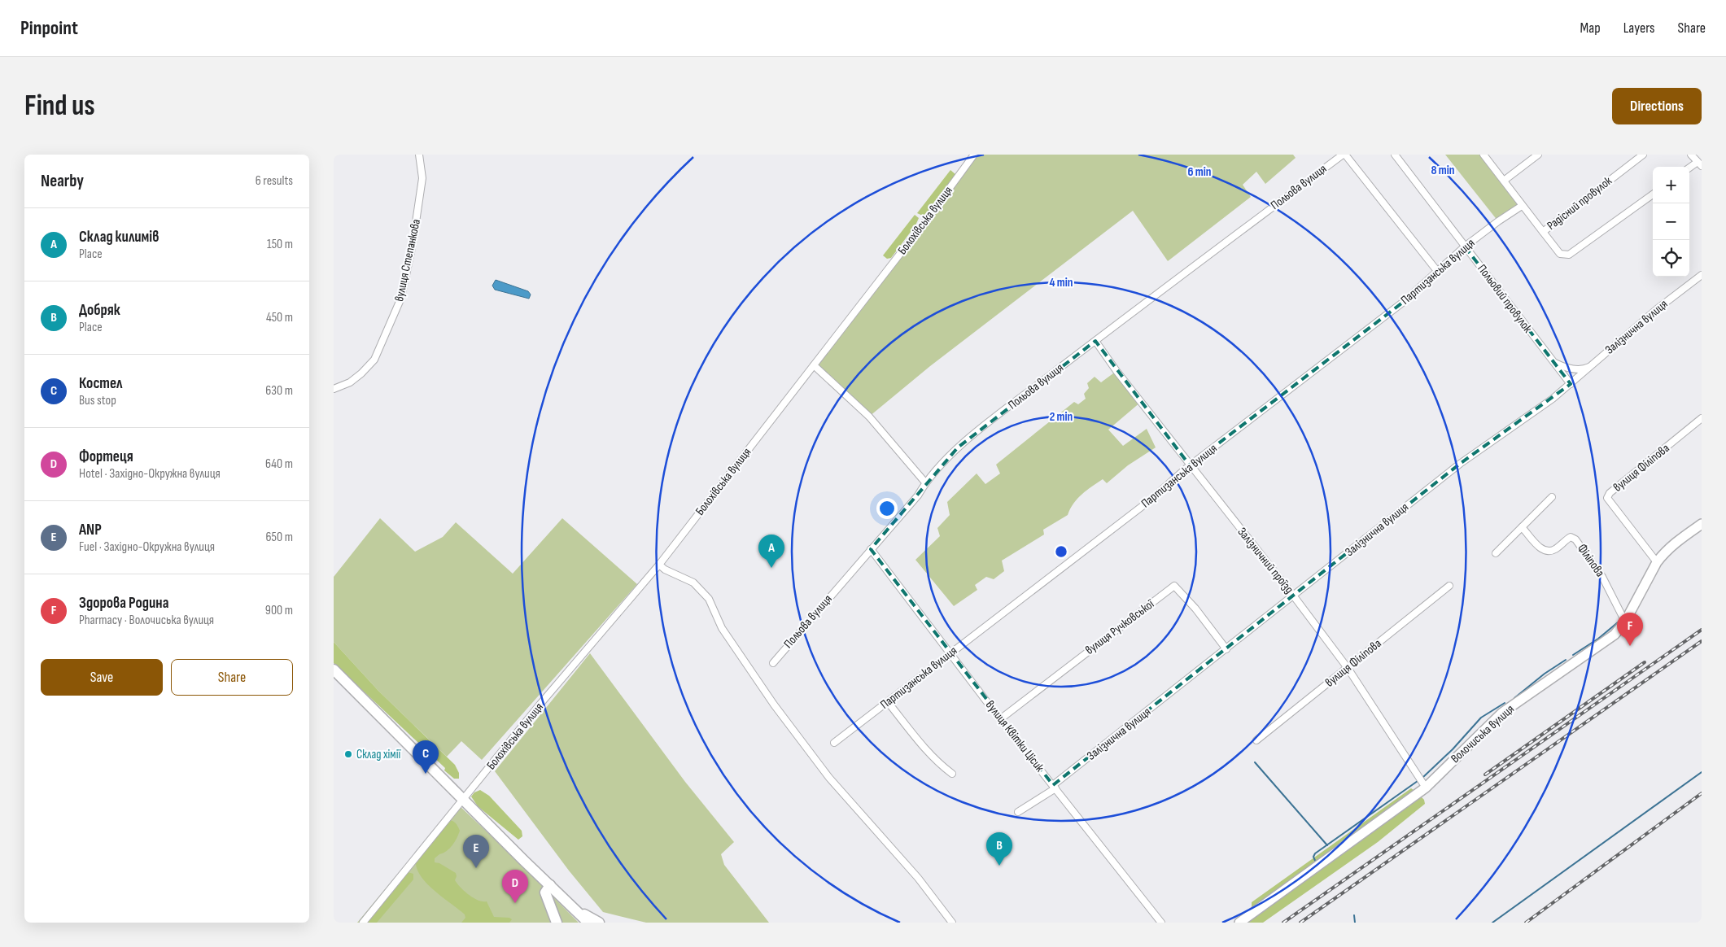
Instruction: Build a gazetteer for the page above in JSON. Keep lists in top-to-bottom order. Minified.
{"streets":{"main road":["Волочиська вулиця"],"street":["Польова вулиця","Радісний провулок","Болохівська вулиця","вулиця Степанкова","Партизанська вулиця","Польовий провулок","Залізнична вулиця","вулиця Філіпова","Залізничний проїзд","Філіпова","вулиця Ручковської","вулиця Квітки Цісик"]},"crossings":[["Польова вулиця","Залізничний проїзд"],["Польова вулиця","вулиця Квітки Цісик"],["Радісний провулок","Партизанська вулиця"],["Партизанська вулиця","Польовий провулок"],["Партизанська вулиця","Залізничний проїзд"],["Партизанська вулиця","вулиця Квітки Цісик"],["Польовий провулок","Залізнична вулиця"],["Залізнична вулиця","Залізничний проїзд"],["Залізнична вулиця","вулиця Ручковської"],["Залізнична вулиця","вулиця Квітки Цісик"],["вулиця Філіпова","Залізничний проїзд"],["вулиця Філіпова","Волочиська вулиця"],["Залізничний проїзд","Волочиська вулиця"],["Філіпова","Волочиська вулиця"],["вулиця Ручковської","вулиця Квітки Цісик"]],"places":["Склад хімії"],"page":{"header":"Pinpoint","nav":["Map","Layers","Share"],"buttons":["Directions",["Save","Share"]],"title":"Find us","heading":["Nearby","6 results"],"map_buttons":["+","−"],"list":[{"mark":"A","name":"Склад килимів","note":"Place","value":"150 m"},{"mark":"B","name":"Добряк","note":"Place","value":"450 m"},{"mark":"C","name":"Костел","note":"Bus stop","value":"630 m"},{"mark":"D","name":"Фортеця","note":"Hotel · Західно-Окружна вулиця","value":"640 m"},{"mark":"E","name":"ANP","note":"Fuel · Західно-Окружна вулиця","value":"650 m"},{"mark":"F","name":"Здорова Родина","note":"Pharmacy · Волочиська вулиця","value":"900 m"}],"pins":["A","F","C","B","E","D"]},"rings":["8 min","6 min","4 min","2 min"]}
